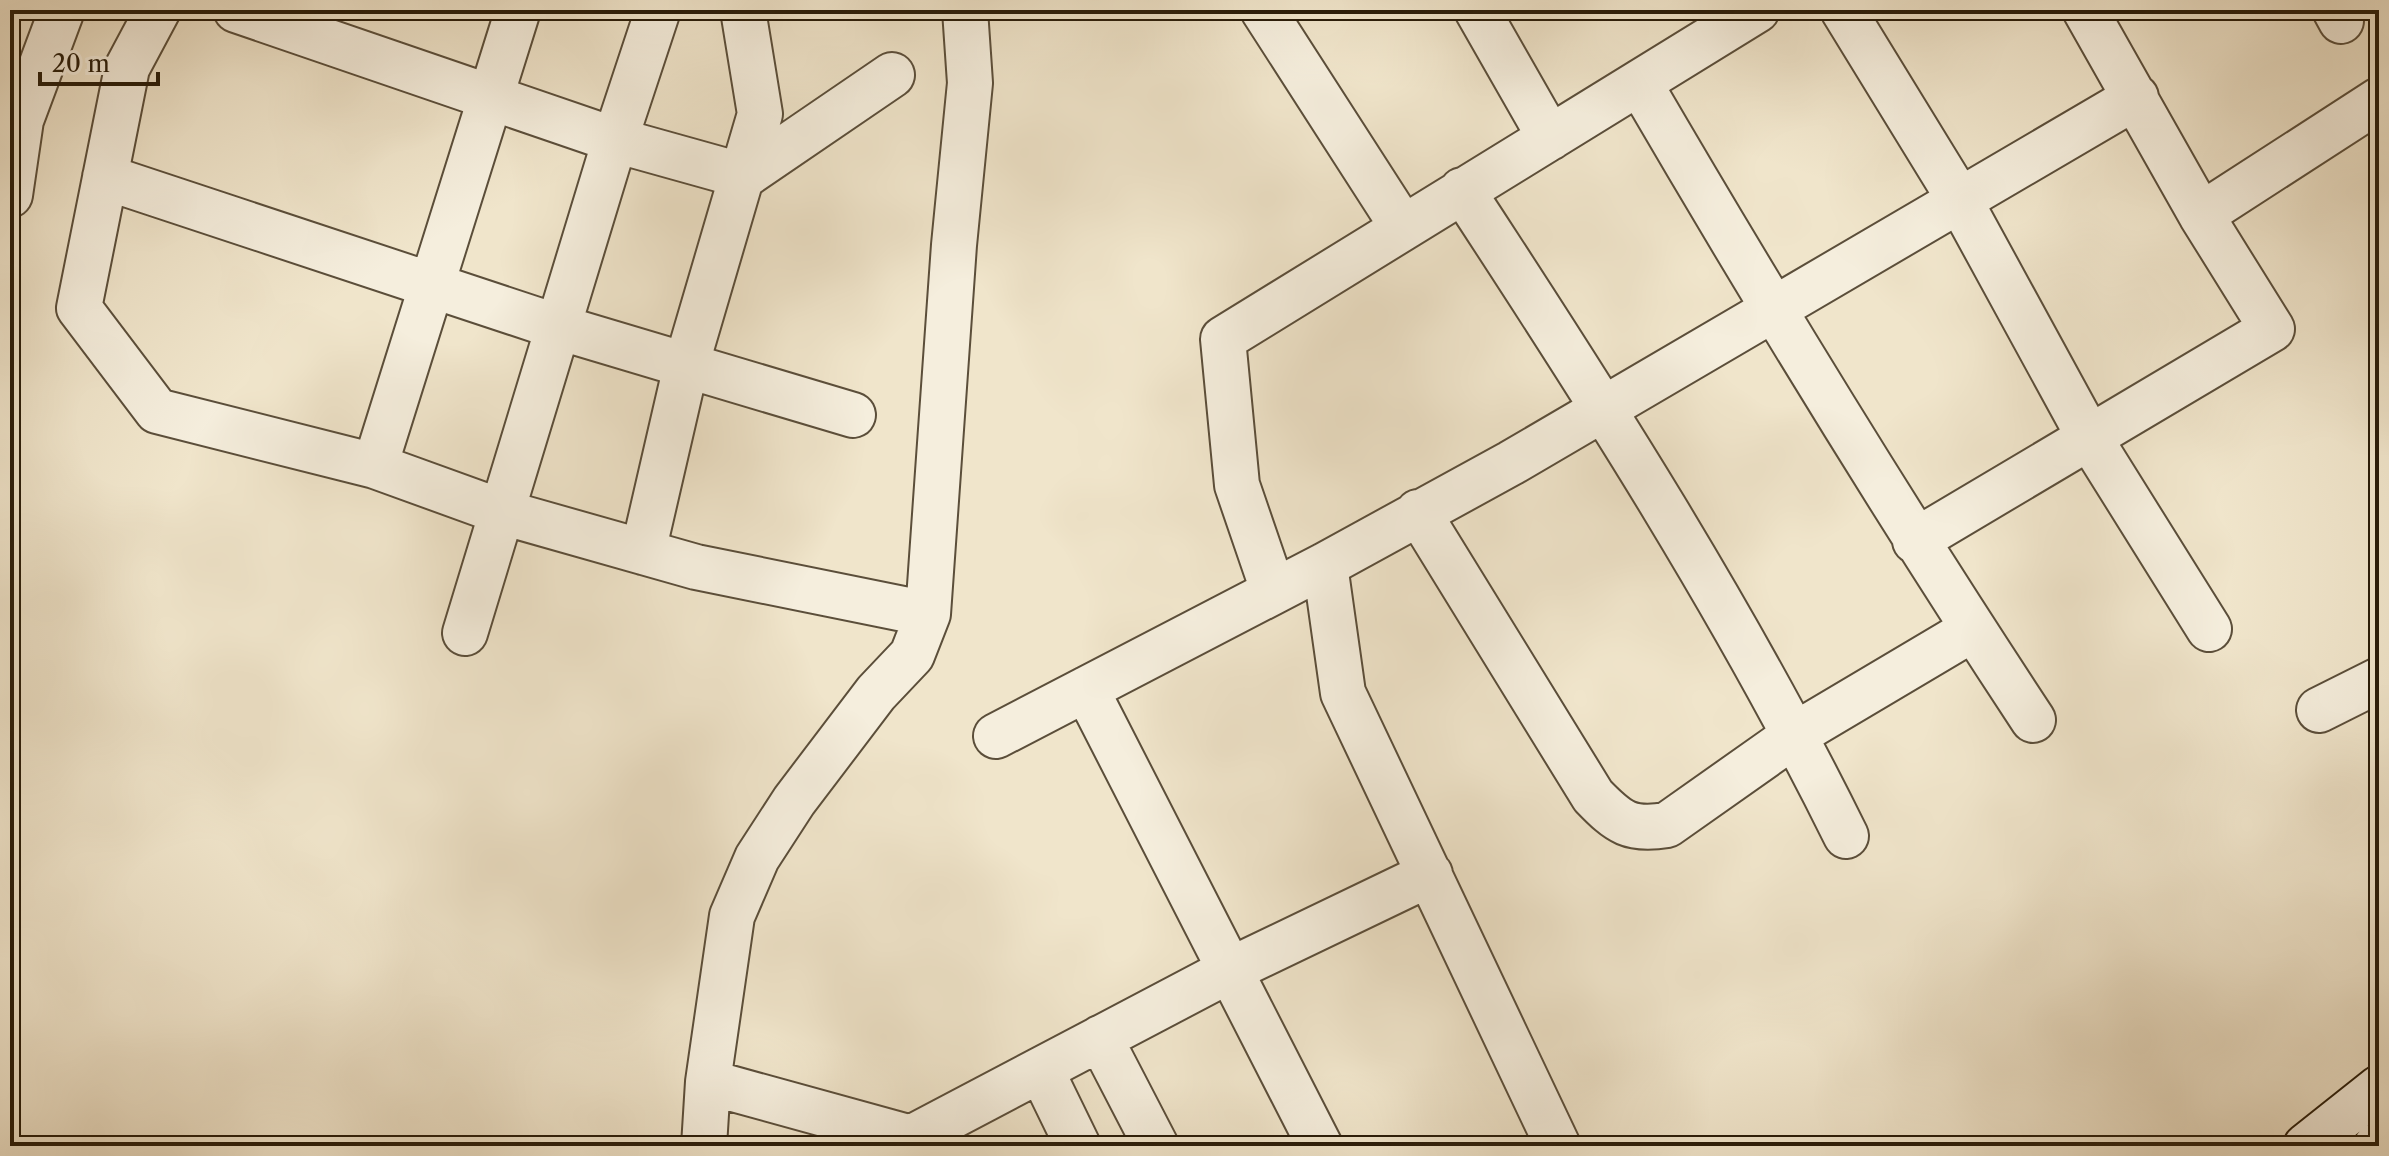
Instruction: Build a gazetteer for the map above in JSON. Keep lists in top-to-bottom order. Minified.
{"scale_bar":"20 m"}
